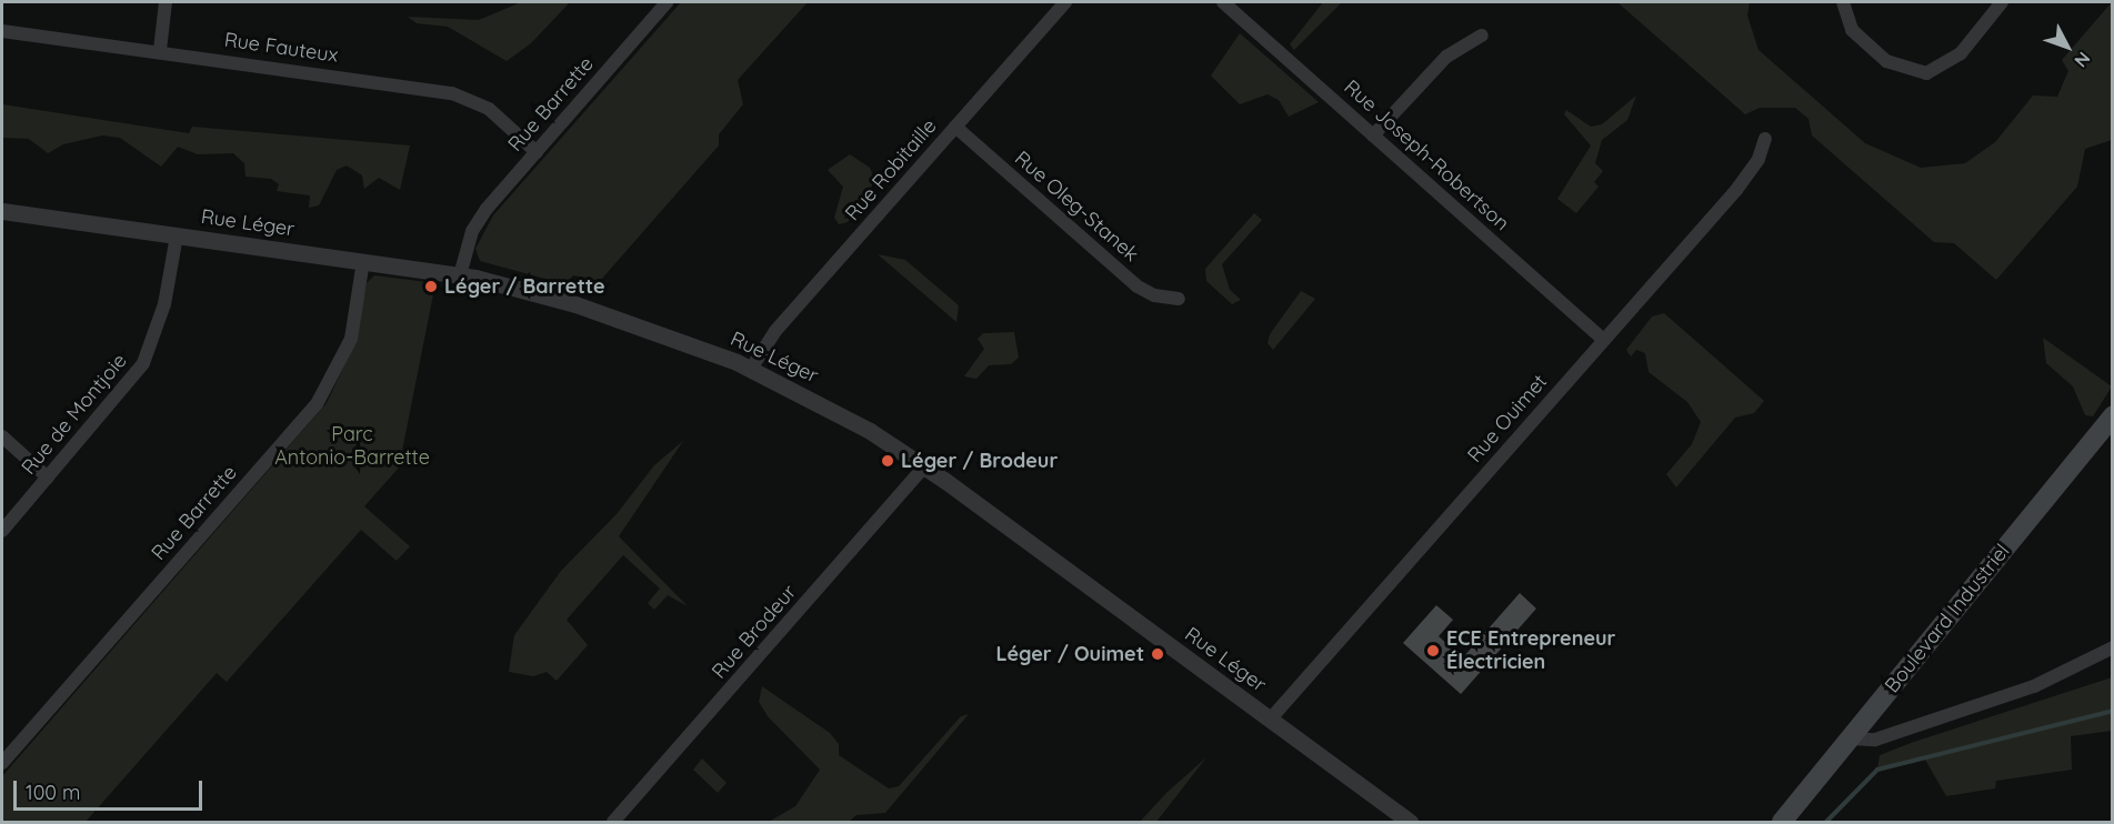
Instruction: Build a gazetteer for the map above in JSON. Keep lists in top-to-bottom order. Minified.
{"streets":{"main road":["Boulevard Industriel"],"street":["Rue Fauteux","Rue Barrette","Rue Joseph-Robertson","Rue Robitaille","Rue Oleg-Stanek","Rue Léger","Rue de Montjoie","Rue Ouimet","Rue Brodeur"]},"crossings":[["Rue Fauteux","Rue Barrette"],["Rue Barrette","Rue Léger"],["Rue Joseph-Robertson","Rue Ouimet"],["Rue Robitaille","Rue Oleg-Stanek"],["Rue Robitaille","Rue Léger"],["Rue Léger","Rue de Montjoie"],["Rue Léger","Rue Ouimet"],["Rue Léger","Rue Brodeur"]],"parks":["Parc Antonio-Barrette"],"places":["Léger / Barrette","Léger / Brodeur","ECE Entrepreneur Électricien","Léger / Ouimet"],"scale_bar":"100 m","north":"bottom right"}
